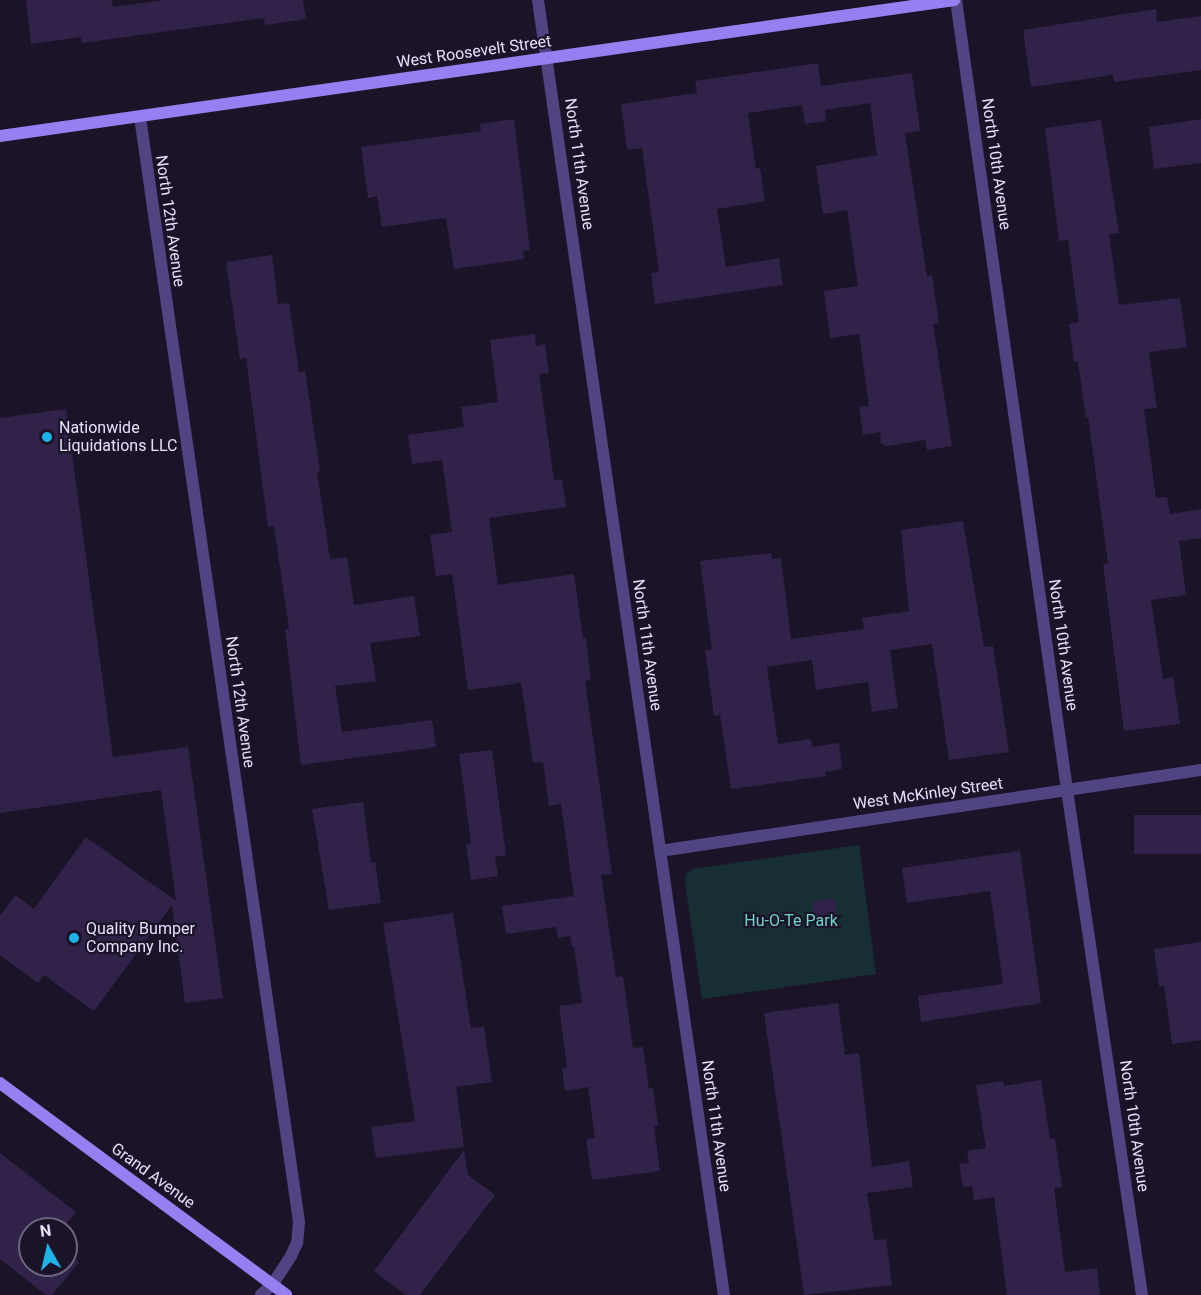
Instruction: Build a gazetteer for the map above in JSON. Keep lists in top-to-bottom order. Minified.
{"streets":{"street":["West Roosevelt Street","North 11th Avenue","North 10th Avenue","North 12th Avenue","West McKinley Street","Grand Avenue"]},"crossings":[["West Roosevelt Street","North 11th Avenue"],["West Roosevelt Street","North 10th Avenue"],["West Roosevelt Street","North 12th Avenue"],["North 11th Avenue","West McKinley Street"],["North 10th Avenue","West McKinley Street"],["North 12th Avenue","Grand Avenue"]],"parks":["Hu-O-Te Park"],"places":["Nationwide Liquidations LLC","Quality Bumper Company Inc."],"north":"top"}
